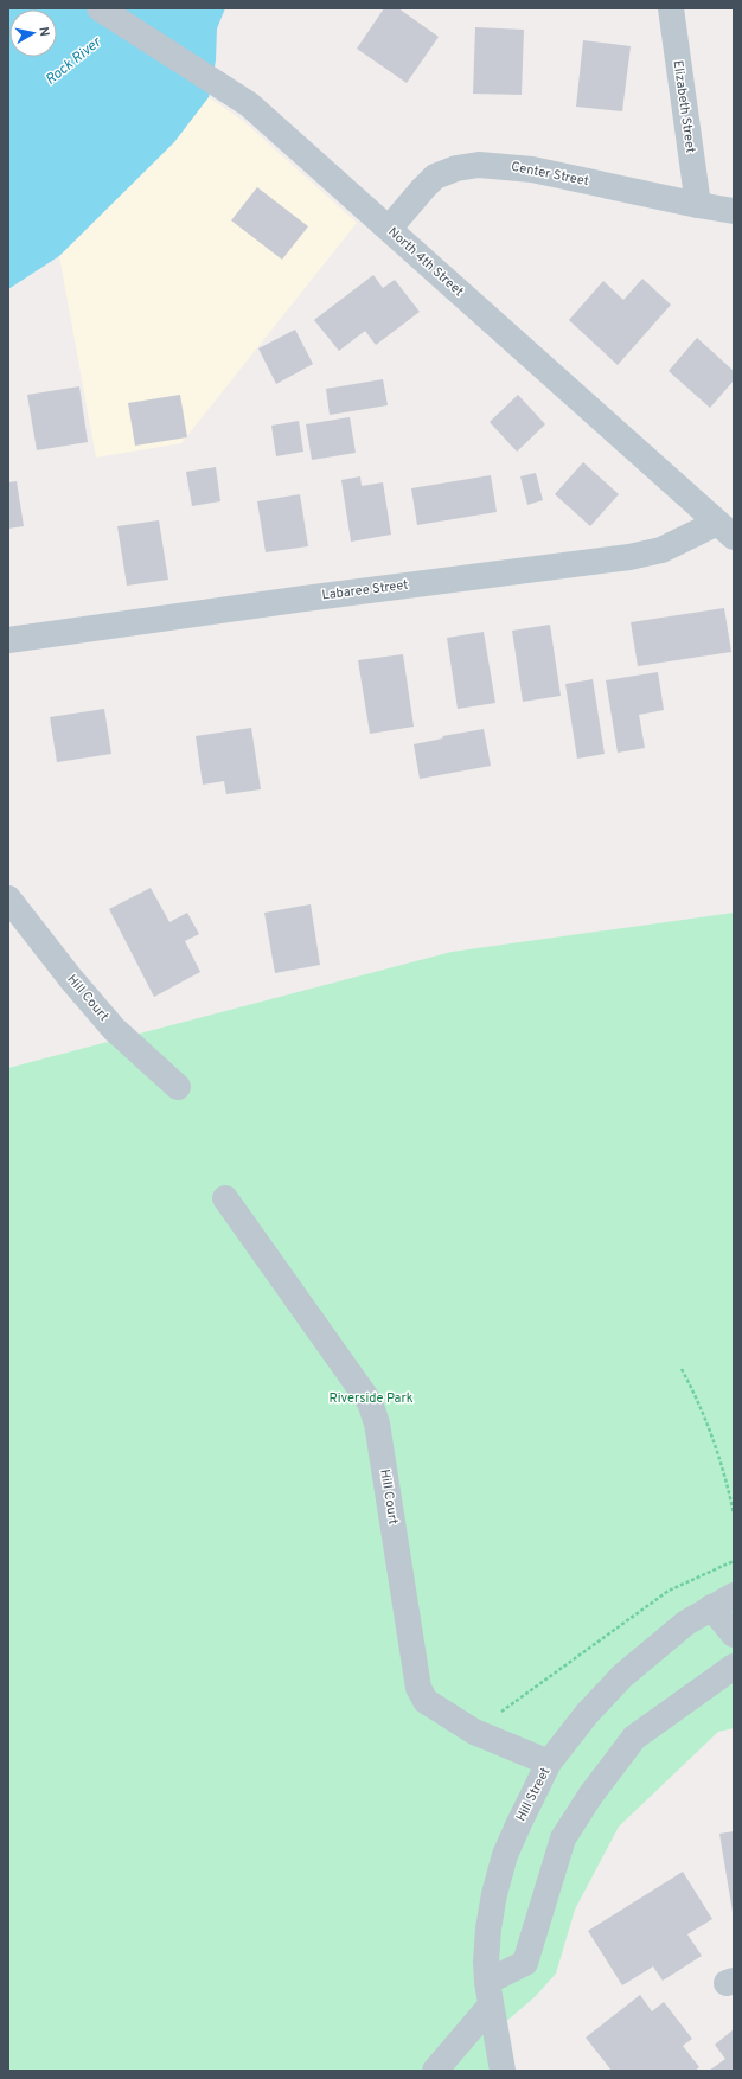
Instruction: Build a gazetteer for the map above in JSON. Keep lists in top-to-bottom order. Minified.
{"streets":{"street":["Elizabeth Street","Center Street","North 4th Street","Labaree Street","Hill Court","Hill Street"]},"crossings":[["Elizabeth Street","Center Street"],["Center Street","North 4th Street"],["North 4th Street","Labaree Street"],["Hill Court","Hill Street"]],"water":["Rock River"],"parks":["Riverside Park"],"north":"right"}
